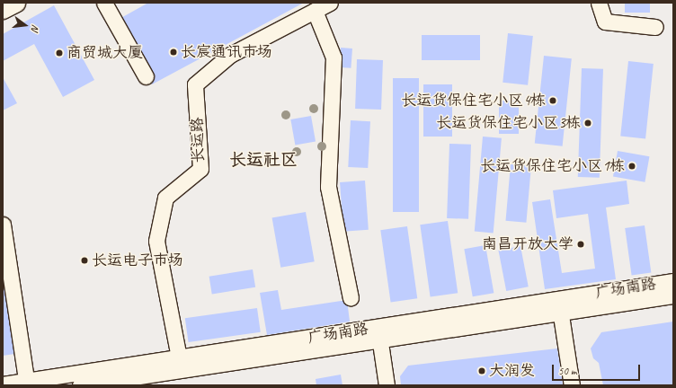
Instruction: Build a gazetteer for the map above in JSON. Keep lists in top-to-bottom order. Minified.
{"streets":{"street":["长运路","广场南路"]},"crossings":[["长运路","广场南路"]],"districts":["长运社区"],"places":["长宸通讯市场","商贸城大厦","长运货保住宅小区4栋","长运货保住宅小区3栋","长运货保住宅小区1栋","南昌开放大学","长运电子市场","大润发"],"scale_bar":"50 m","north":"right"}
